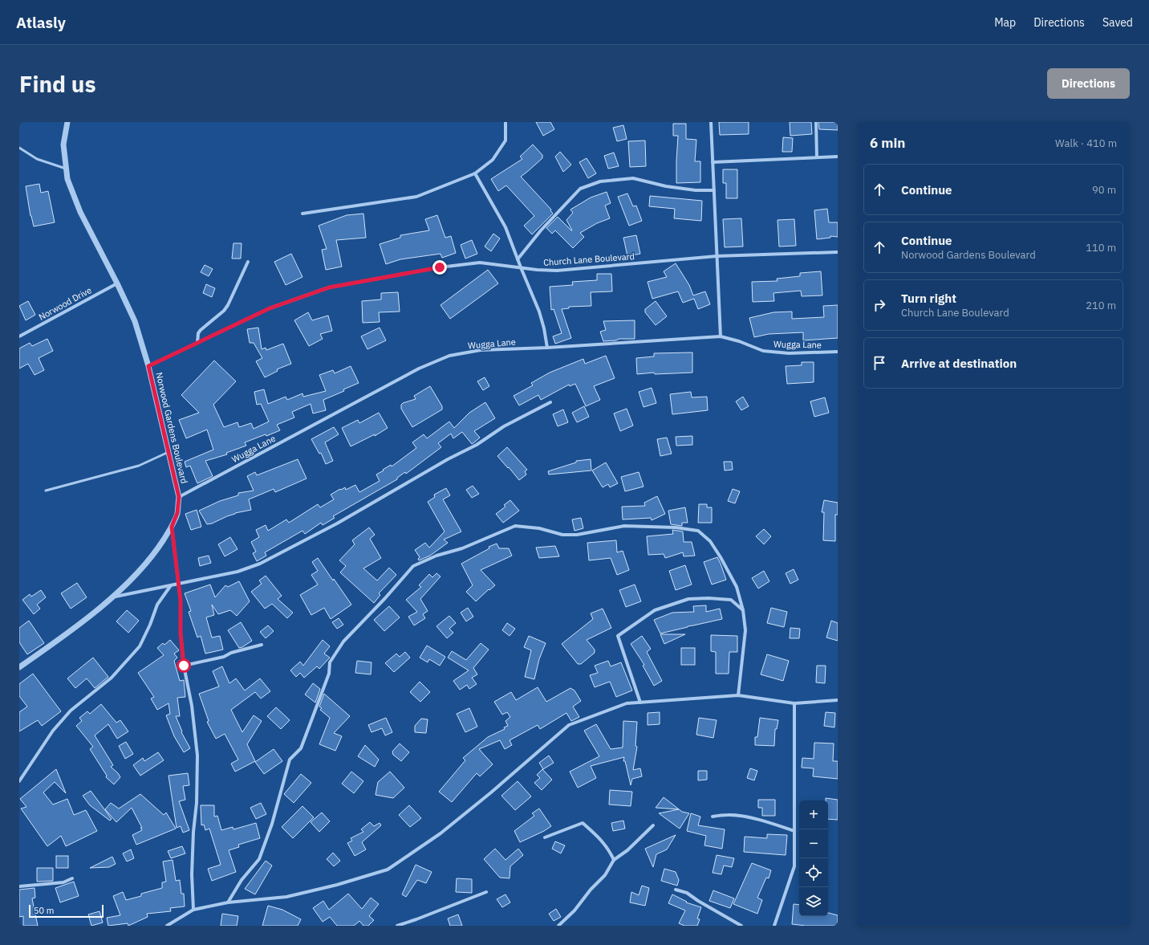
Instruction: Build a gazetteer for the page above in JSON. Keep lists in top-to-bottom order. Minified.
{"streets":{"street":["Church Lane Boulevard","Norwood Drive","Wugga Lane","Norwood Gardens Boulevard"]},"crossings":[["Church Lane Boulevard","Norwood Gardens Boulevard"],["Norwood Drive","Norwood Gardens Boulevard"],["Wugga Lane","Norwood Gardens Boulevard"]],"scale_bar":"50 m","page":{"header":"Atlasly","nav":["Map","Directions","Saved"],"buttons":"Directions","title":"Find us","heading":["6 min","Walk · 410 m"],"list":[["Continue","90 m"],["Continue","Norwood Gardens Boulevard","110 m"],["Turn right","Church Lane Boulevard","210 m"],"Arrive at destination"],"map_buttons":["+","−"],"scale":"50 m"}}
